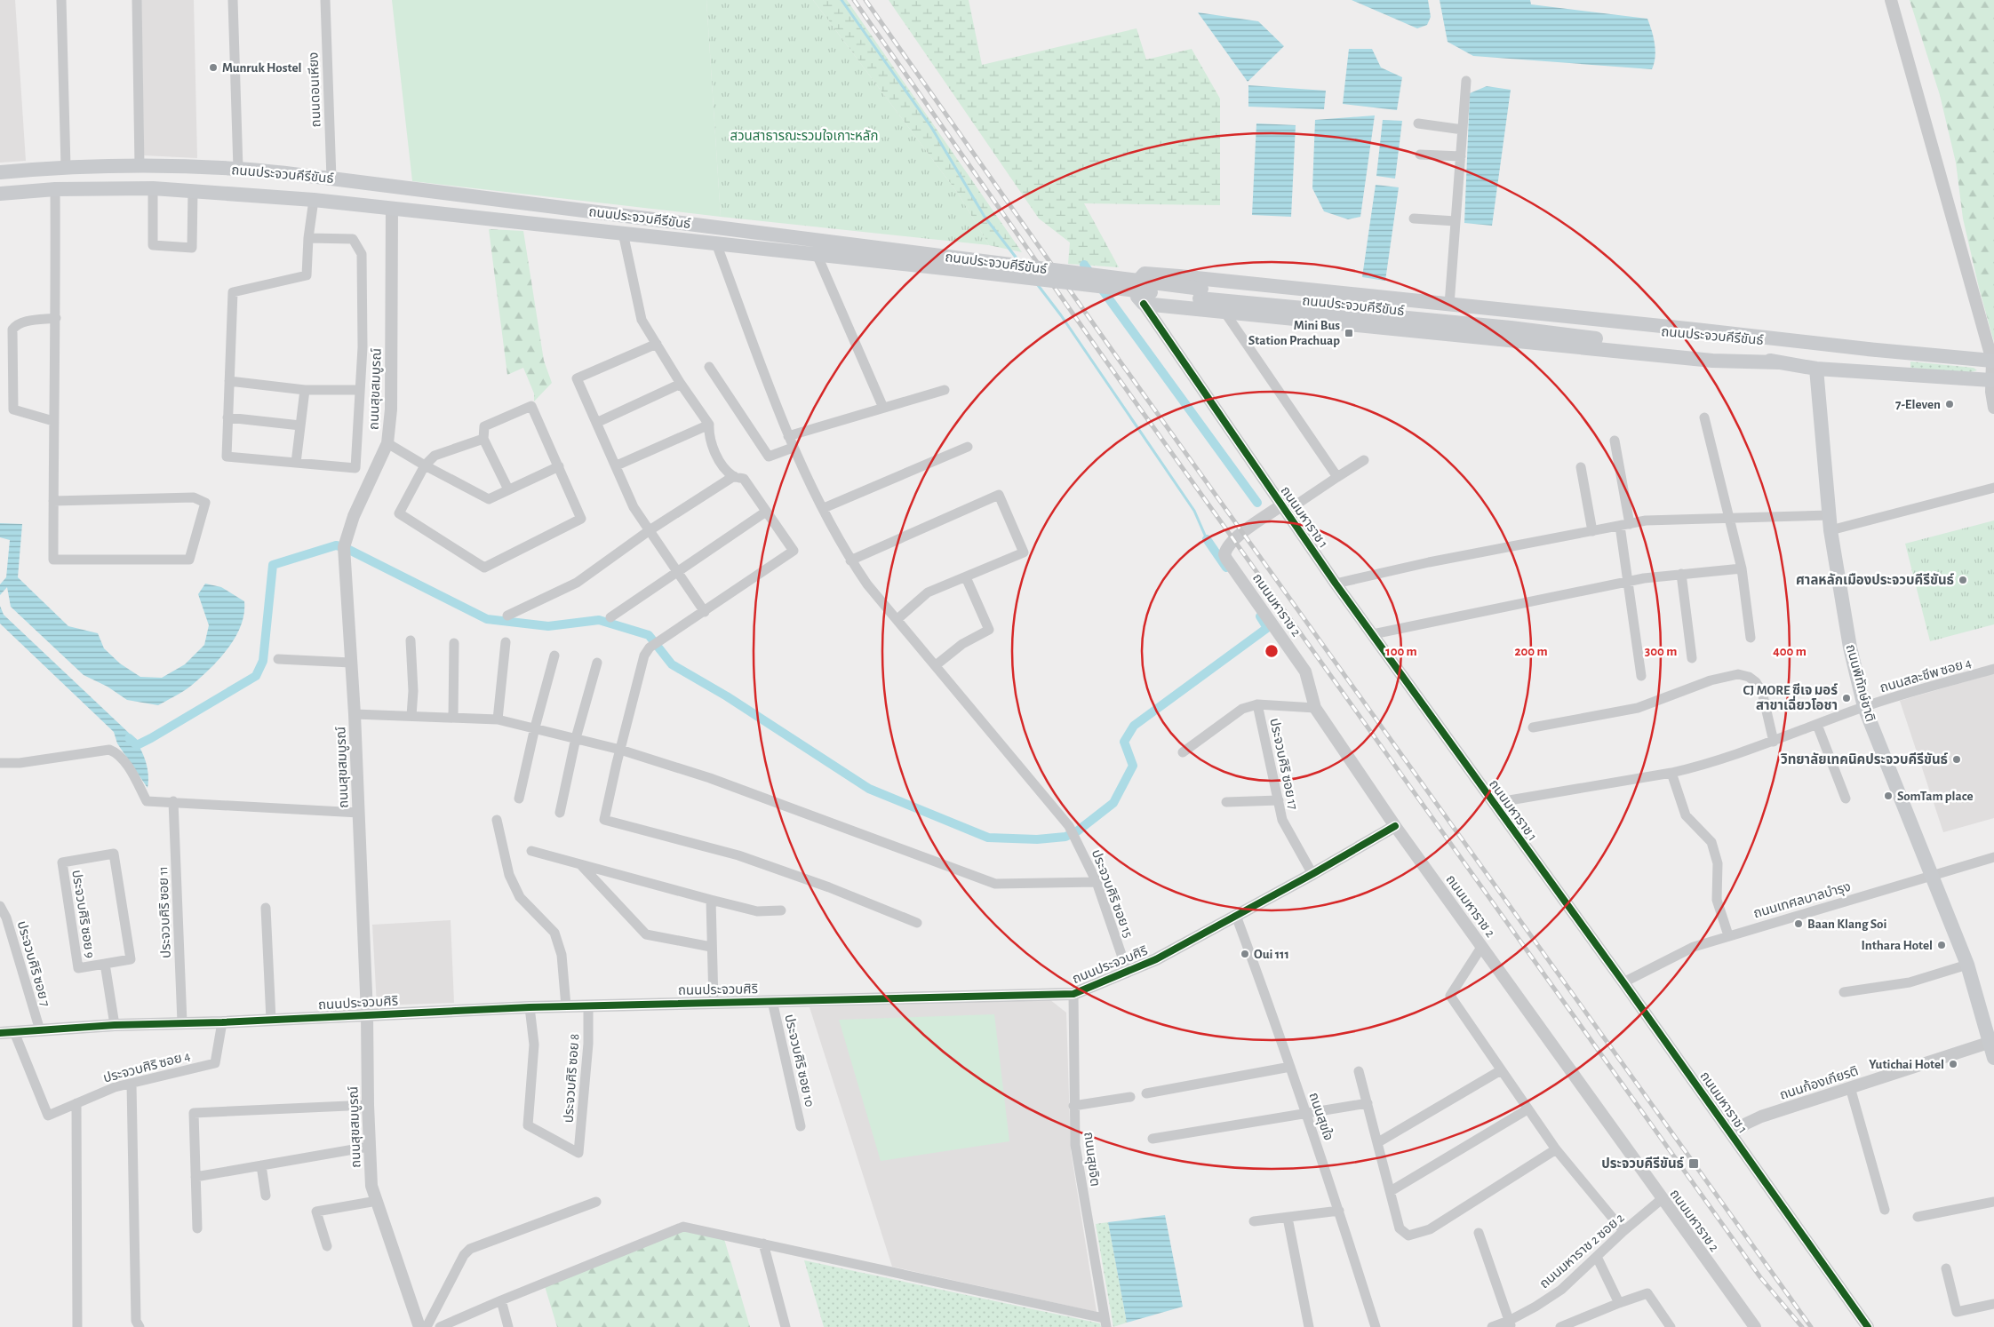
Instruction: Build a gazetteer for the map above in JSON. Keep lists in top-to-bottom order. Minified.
{"streets":{"main road":["ถนนประจวบคีรีขันธ์","ถนนพิทักษ์ชาติ"],"street":["ถนนดอนเหียง","ถนนสุขสมบูรณ์","ถนนมหาราช 1","ถนนมหาราช 2","ถนนสละชีพ ซอย 4","ประจวบศิริ ซอย 17","ประจวบศิริ ซอย 15","ถนนเทศลบาลบำรุง","ประจวบศิริ ซอย 11","ประจวบศิริ ซอย 9","ประจวบศิริ ซอย 7","ถนนประจวบศิริ","ประจวบศิริ ซอย 10","ประจวบศิริ ซอย 4","ประจวบศิริ ซอย 8","ถนนก้องเกียรติ","ถนนสุขใจ","ถนนสุขจิต","ถนนมหาราช 2 ซอย 2"]},"crossings":[["ถนนดอนเหียง","ถนนประจวบคีรีขันธ์"],["ถนนประจวบคีรีขันธ์","ถนนสุขสมบูรณ์"],["ถนนประจวบคีรีขันธ์","ถนนพิทักษ์ชาติ"],["ถนนประจวบคีรีขันธ์","ประจวบศิริ ซอย 15"],["ถนนสุขสมบูรณ์","ถนนประจวบศิริ"],["ถนนมหาราช 1","ถนนมหาราช 2"],["ถนนมหาราช 1","ถนนสละชีพ ซอย 4"],["ถนนมหาราช 1","ถนนเทศลบาลบำรุง"],["ถนนมหาราช 1","ถนนก้องเกียรติ"],["ถนนมหาราช 2","ถนนประจวบศิริ"],["ถนนมหาราช 2","ถนนมหาราช 2 ซอย 2"],["ถนนสละชีพ ซอย 4","ถนนพิทักษ์ชาติ"],["ถนนพิทักษ์ชาติ","ถนนเทศลบาลบำรุง"],["ถนนพิทักษ์ชาติ","ถนนก้องเกียรติ"],["ประจวบศิริ ซอย 17","ถนนประจวบศิริ"],["ประจวบศิริ ซอย 15","ถนนประจวบศิริ"],["ประจวบศิริ ซอย 11","ถนนประจวบศิริ"],["ประจวบศิริ ซอย 9","ถนนประจวบศิริ"],["ประจวบศิริ ซอย 7","ถนนประจวบศิริ"],["ถนนประจวบศิริ","ประจวบศิริ ซอย 10"],["ถนนประจวบศิริ","ประจวบศิริ ซอย 4"],["ถนนประจวบศิริ","ประจวบศิริ ซอย 8"],["ถนนประจวบศิริ","ถนนสุขใจ"],["ถนนประจวบศิริ","ถนนสุขจิต"]],"parks":["สวนสาธารณะรวมใจเกาะหลัก"],"places":{"other":["Munruk Hostel","7-Eleven","ศาลหลักเมืองประจวบคีรีขันธ์","CJ MORE ซีเจ มอร์ สาขาเฉี่ยวโอชา","วิทยาลัยเทคนิคประจวบคีรีขันธ์","SomTam place","Baan Klang Soi","Inthara Hotel","Oui 111","Yutichai Hotel"],"transit":["Mini Bus Station Prachuap","ประจวบคีรีขันธ์"]},"rings":["100 m","200 m","300 m","400 m"]}
